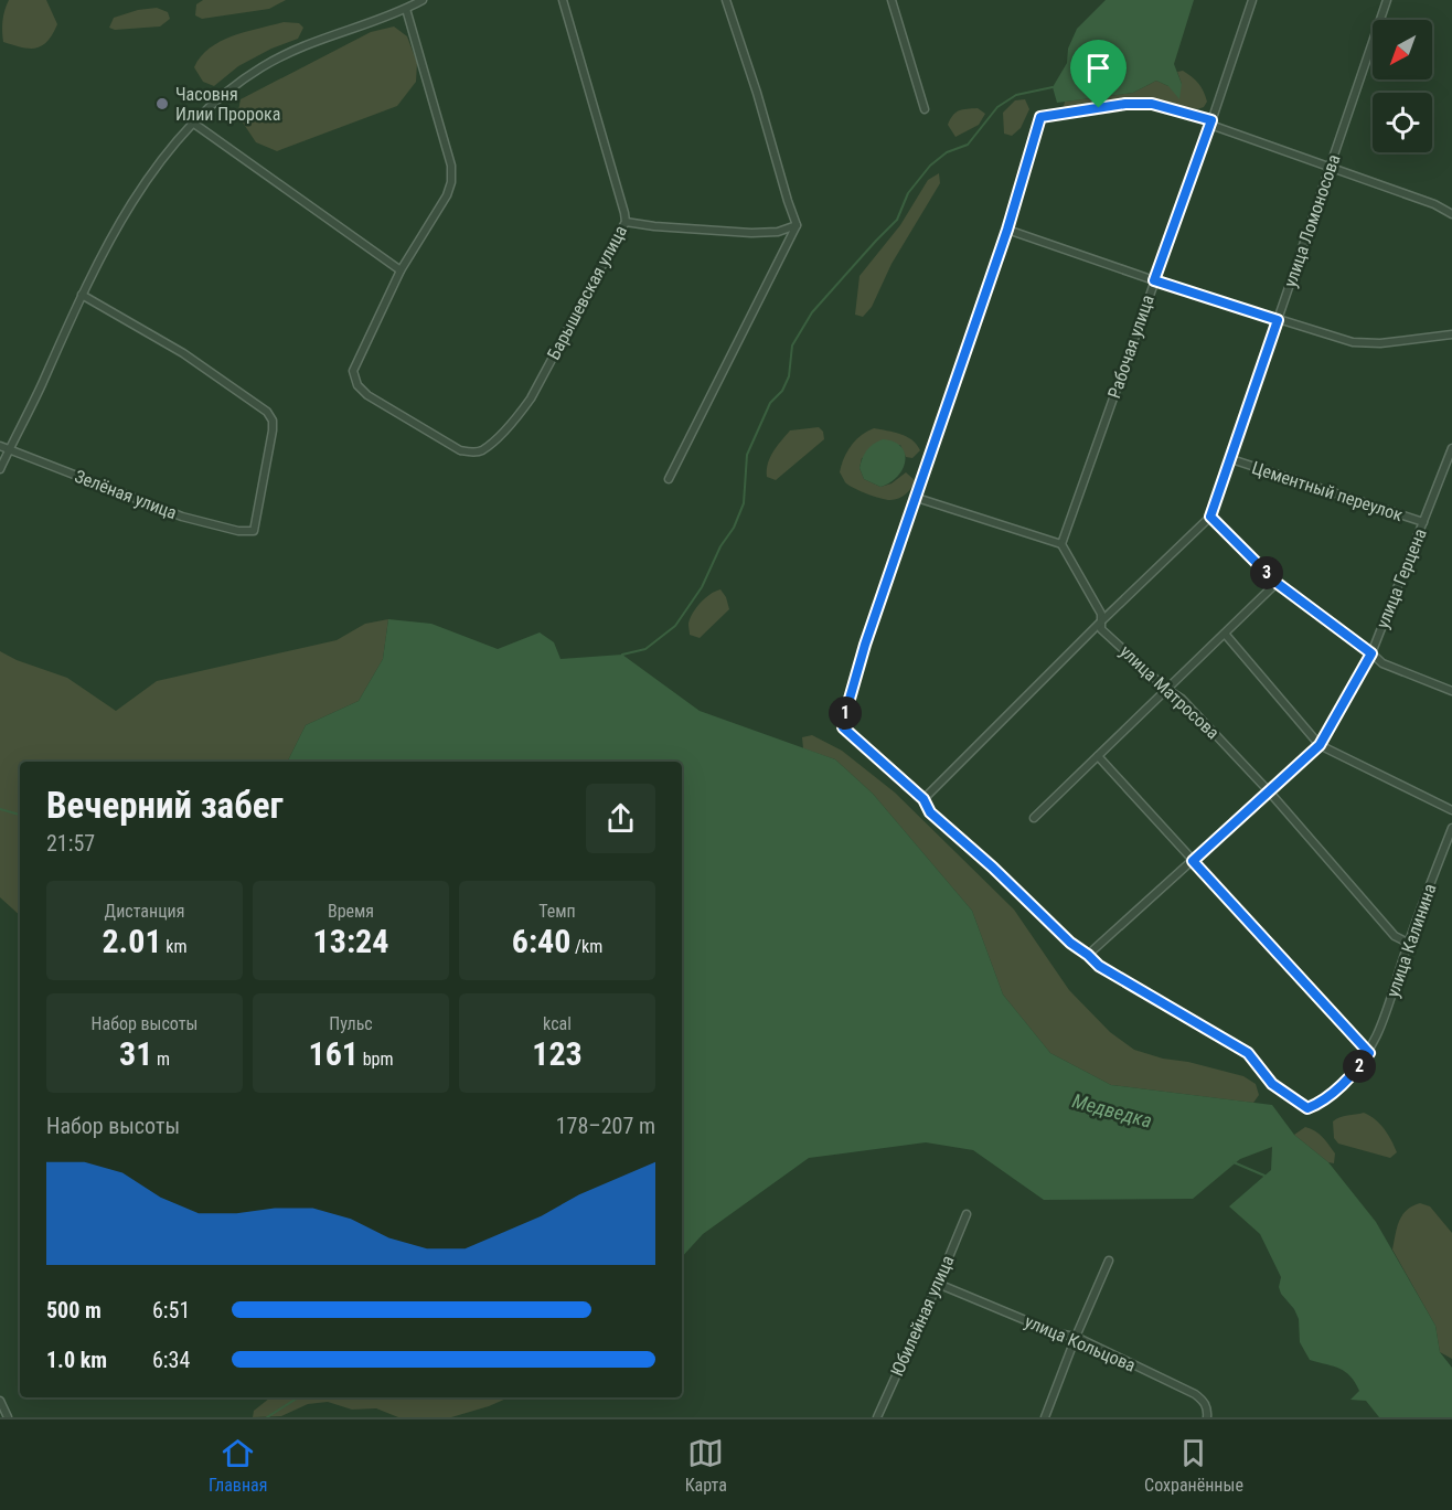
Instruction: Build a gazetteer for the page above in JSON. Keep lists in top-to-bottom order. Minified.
{"streets":{"street":["улица Ломоносова","Барышевская улица","Рабочая улица","Цементный переулок","Зелёная улица","улица Герцена","улица Матросова","улица Калинина","Юбилейная улица","улица Кольцова"]},"crossings":[["улица Ломоносова","Цементный переулок"],["Рабочая улица","улица Матросова"],["Цементный переулок","улица Герцена"],["улица Герцена","улица Матросова"],["улица Герцена","улица Калинина"],["улица Матросова","улица Калинина"],["Юбилейная улица","улица Кольцова"]],"water":["Медведка"],"places":["Часовня Илии Пророка"],"north":"bottom left","page":{"pins":["3","1","2"],"heading":["Вечерний забег","21:57"],"stats":[["Дистанция","2.01 km"],["Время","13:24"],["Темп","6:40 /km"],["Набор высоты","31 m"],["Пульс","161 bpm"],["kcal","123"]],"chart":["Набор высоты","178–207 m"],"list":[{"name":"500 m","note":"6:51"},{"name":"1.0 km","note":"6:34"}],"tabs":["Главная","Карта","Сохранённые"]}}
